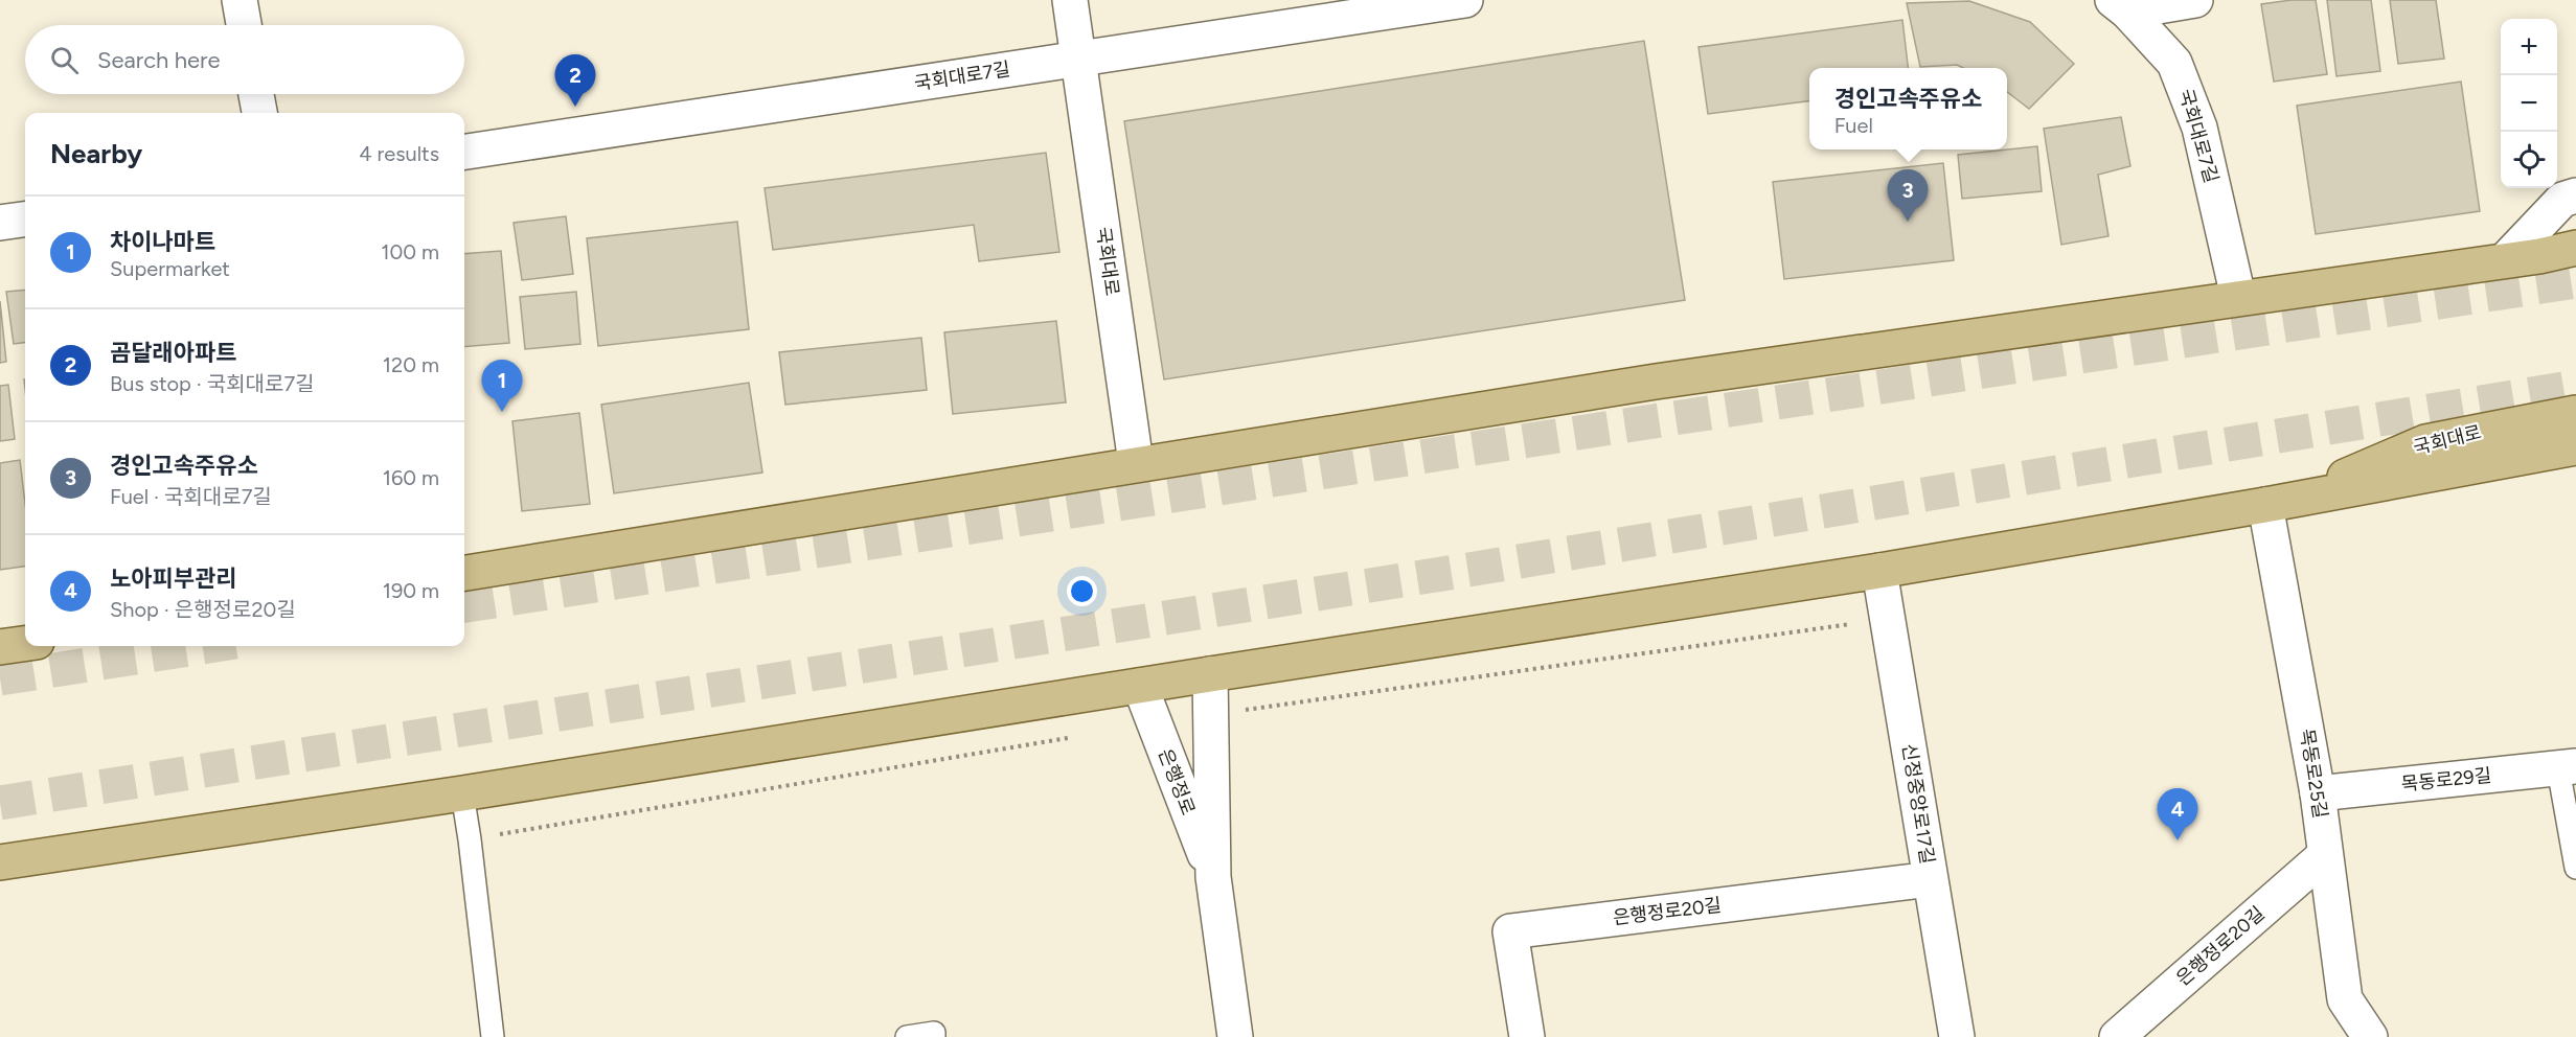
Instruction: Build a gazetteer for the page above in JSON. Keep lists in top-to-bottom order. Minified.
{"streets":{"main road":["국회대로"],"street":["국회대로7길","목동로25길","목동로29길","은행정로","신정중앙로17길","은행정로20길"]},"crossings":[["국회대로7길","국회대로"],["국회대로","목동로25길"],["목동로25길","목동로29길"],["목동로25길","은행정로20길"],["신정중앙로17길","은행정로20길"]],"page":{"map_buttons":["+","−"],"search":"Search here","pins":["2","3","1","4"],"popup":["경인고속주유소","Fuel"],"heading":["Nearby","4 results"],"list":[{"mark":"1","name":"차이나마트","note":"Supermarket","value":"100 m"},{"mark":"2","name":"곰달래아파트","note":"Bus stop · 국회대로7길","value":"120 m"},{"mark":"3","name":"경인고속주유소","note":"Fuel · 국회대로7길","value":"160 m"},{"mark":"4","name":"노아피부관리","note":"Shop · 은행정로20길","value":"190 m"}]}}
